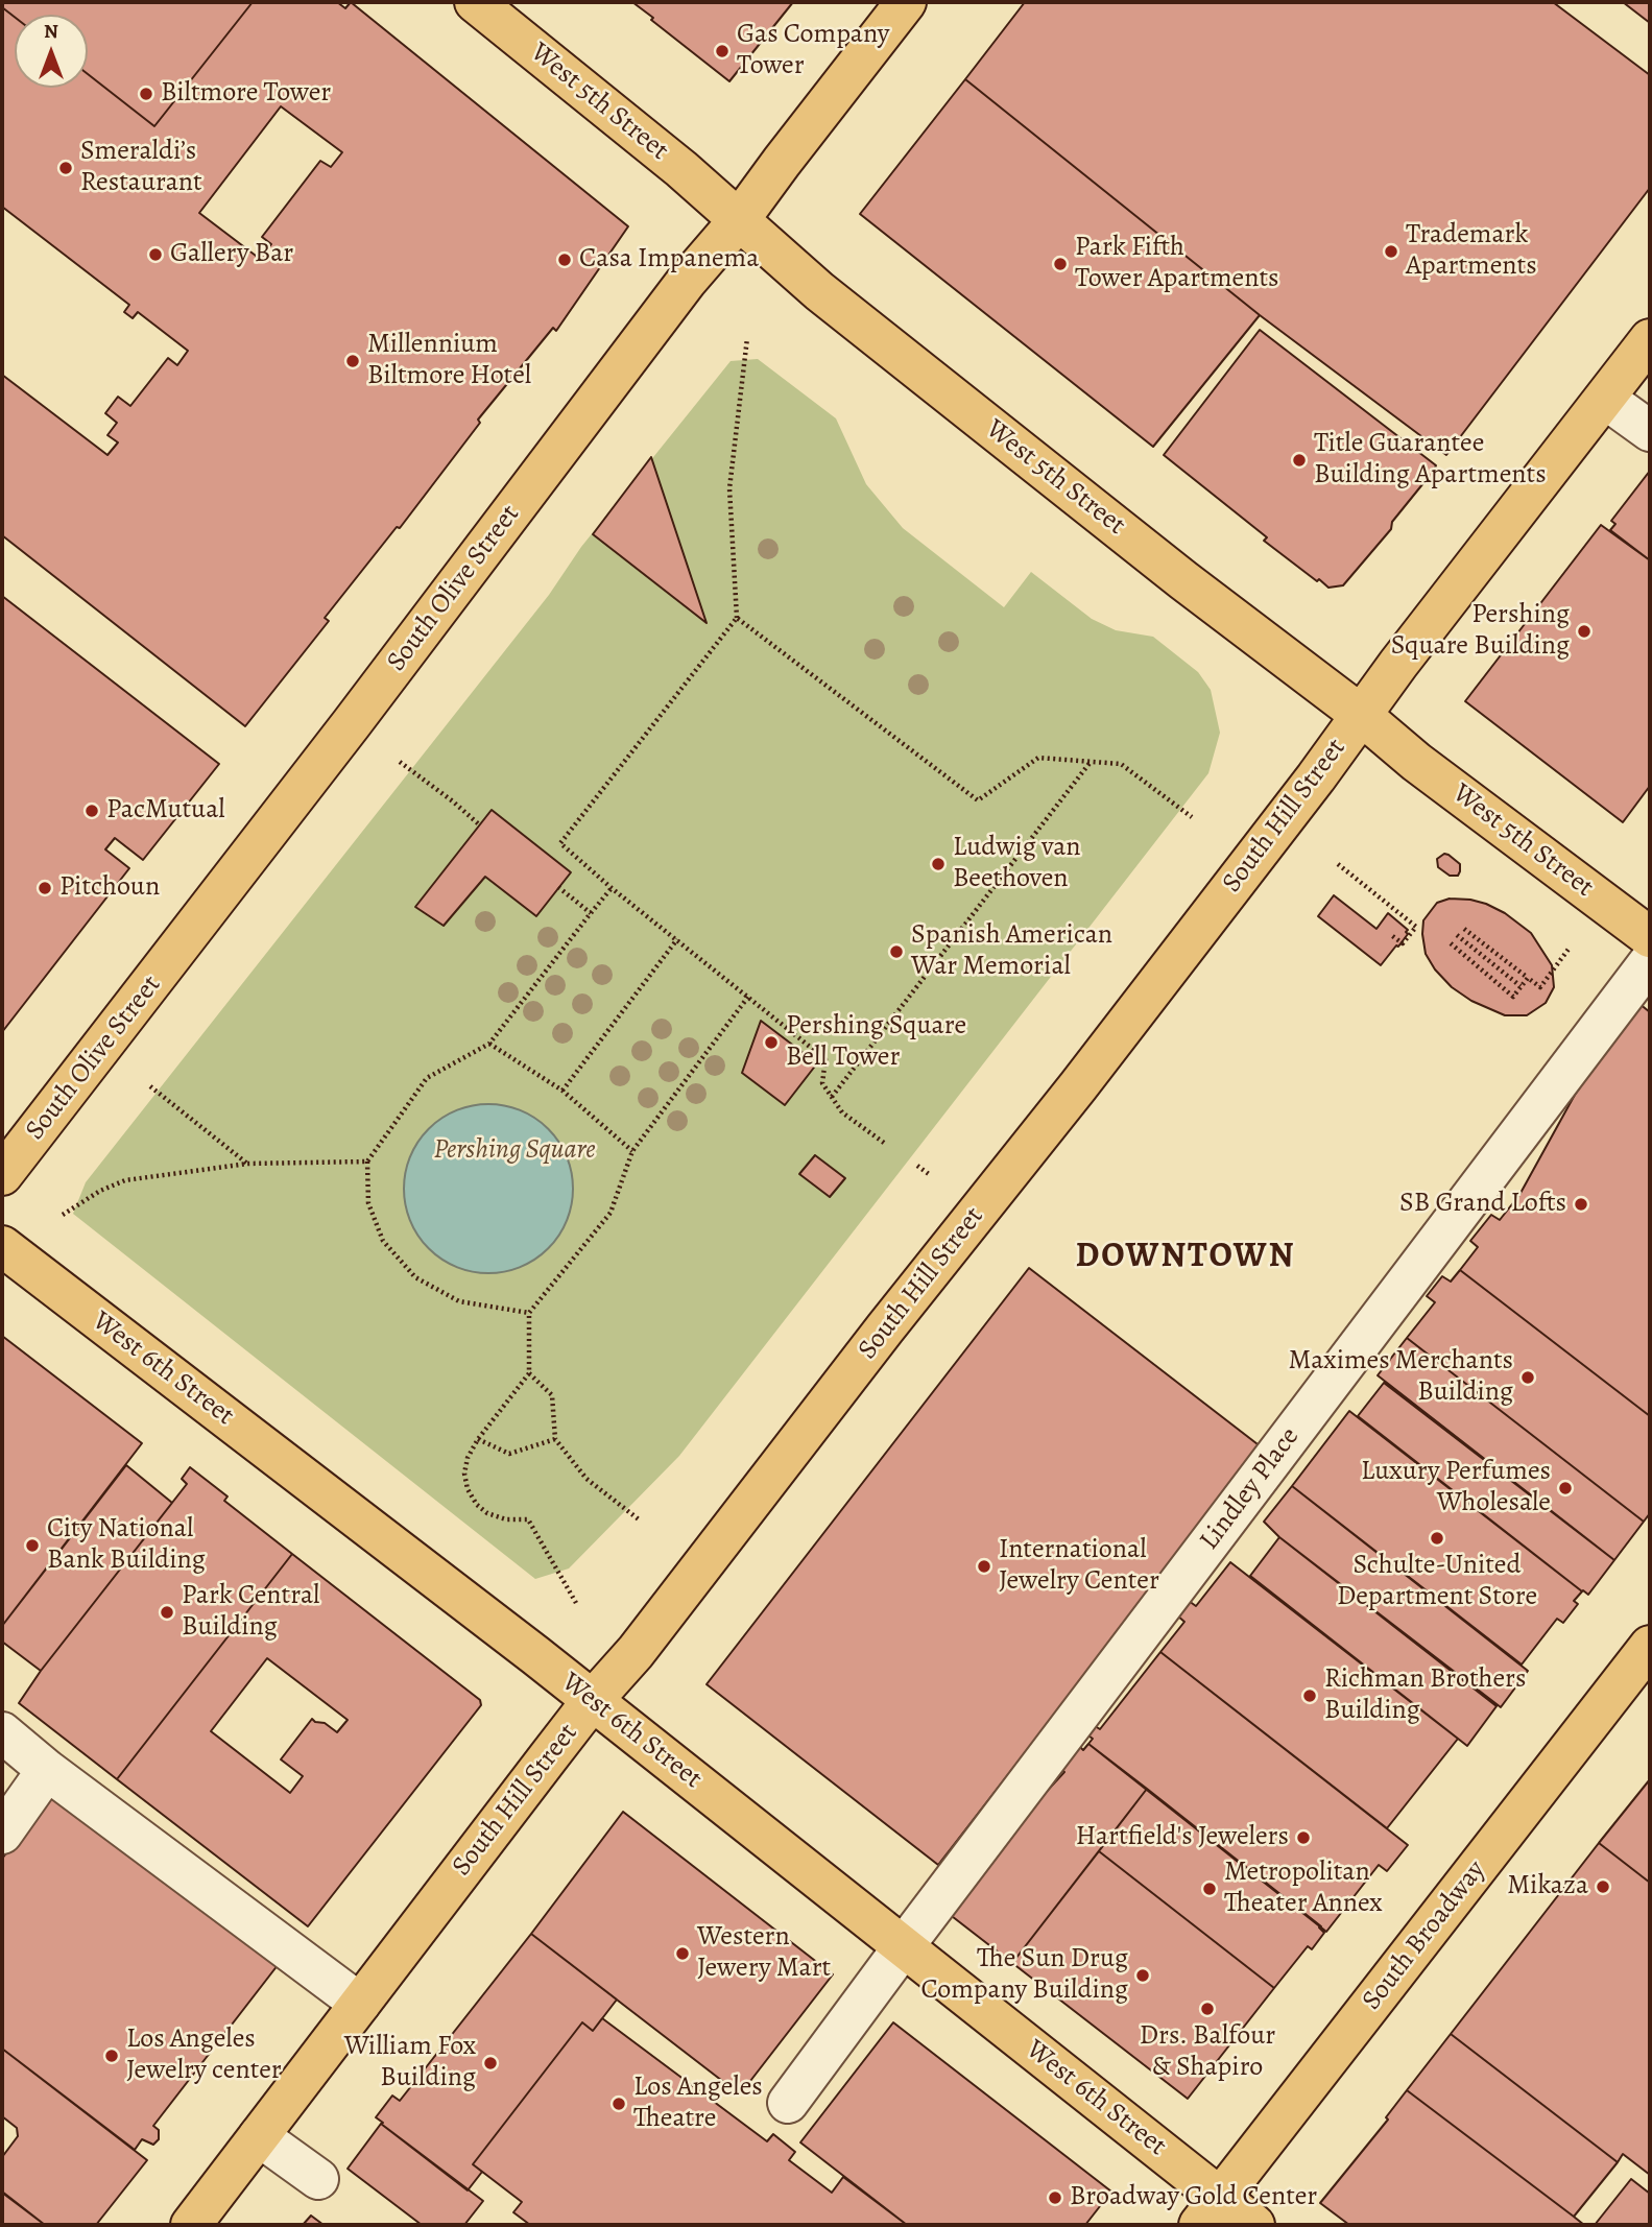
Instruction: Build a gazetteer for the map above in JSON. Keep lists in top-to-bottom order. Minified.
{"streets":{"main road":["West 5th Street","South Olive Street","South Hill Street","West 6th Street","South Broadway"],"lane":["Lindley Place"]},"crossings":[["West 5th Street","South Olive Street"],["West 5th Street","South Hill Street"],["South Hill Street","West 6th Street"],["West 6th Street","Lindley Place"],["West 6th Street","South Broadway"]],"districts":["DOWNTOWN"],"parks":["Pershing Square"],"places":["Gas Company Tower","Biltmore Tower","Smeraldi’s Restaurant","Trademark Apartments","Gallery Bar","Casa Impanema","Park Fifth Tower Apartments","Millennium Biltmore Hotel","Title Guarantee Building Apartments","Pershing Square Building","PacMutual","Ludwig van Beethoven","Pitchoun","Spanish American War Memorial","Pershing Square Bell Tower","SB Grand Lofts","Maximes Merchants Building","Luxury Perfumes Wholesale","Schulte-United Department Store","City National Bank Building","International Jewelry Center","Park Central Building","Richman Brothers Building","Hartfield's Jewelers","Mikaza","Metropolitan Theater Annex","Western Jewery Mart","The Sun Drug Company Building","Drs. Balfour & Shapiro","Los Angeles Jewelry center","William Fox Building","Los Angeles Theatre","Broadway Gold Center"],"north":"top"}
